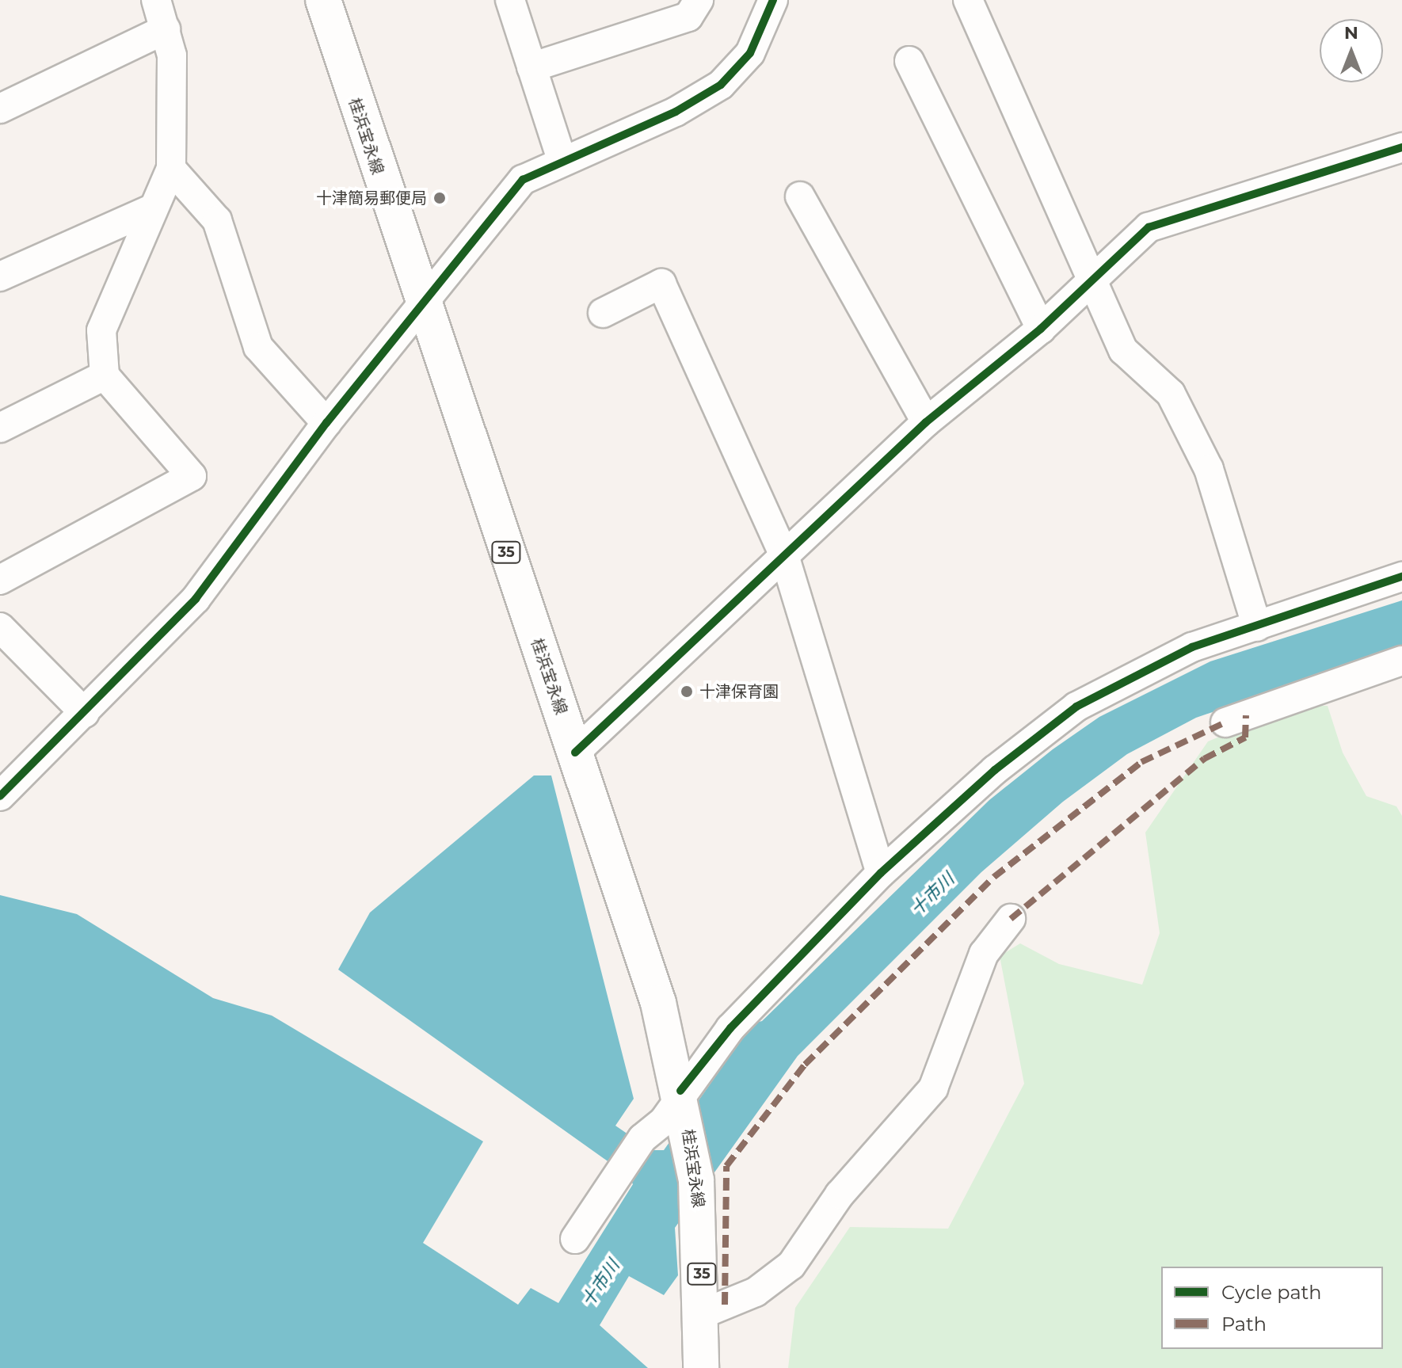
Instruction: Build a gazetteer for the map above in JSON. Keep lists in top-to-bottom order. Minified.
{"streets":{"main road":["桂浜宝永線","35"]},"water":["十市川"],"places":["十津簡易郵便局","十津保育園"],"legend":["Cycle path","Path"],"north":"top"}
